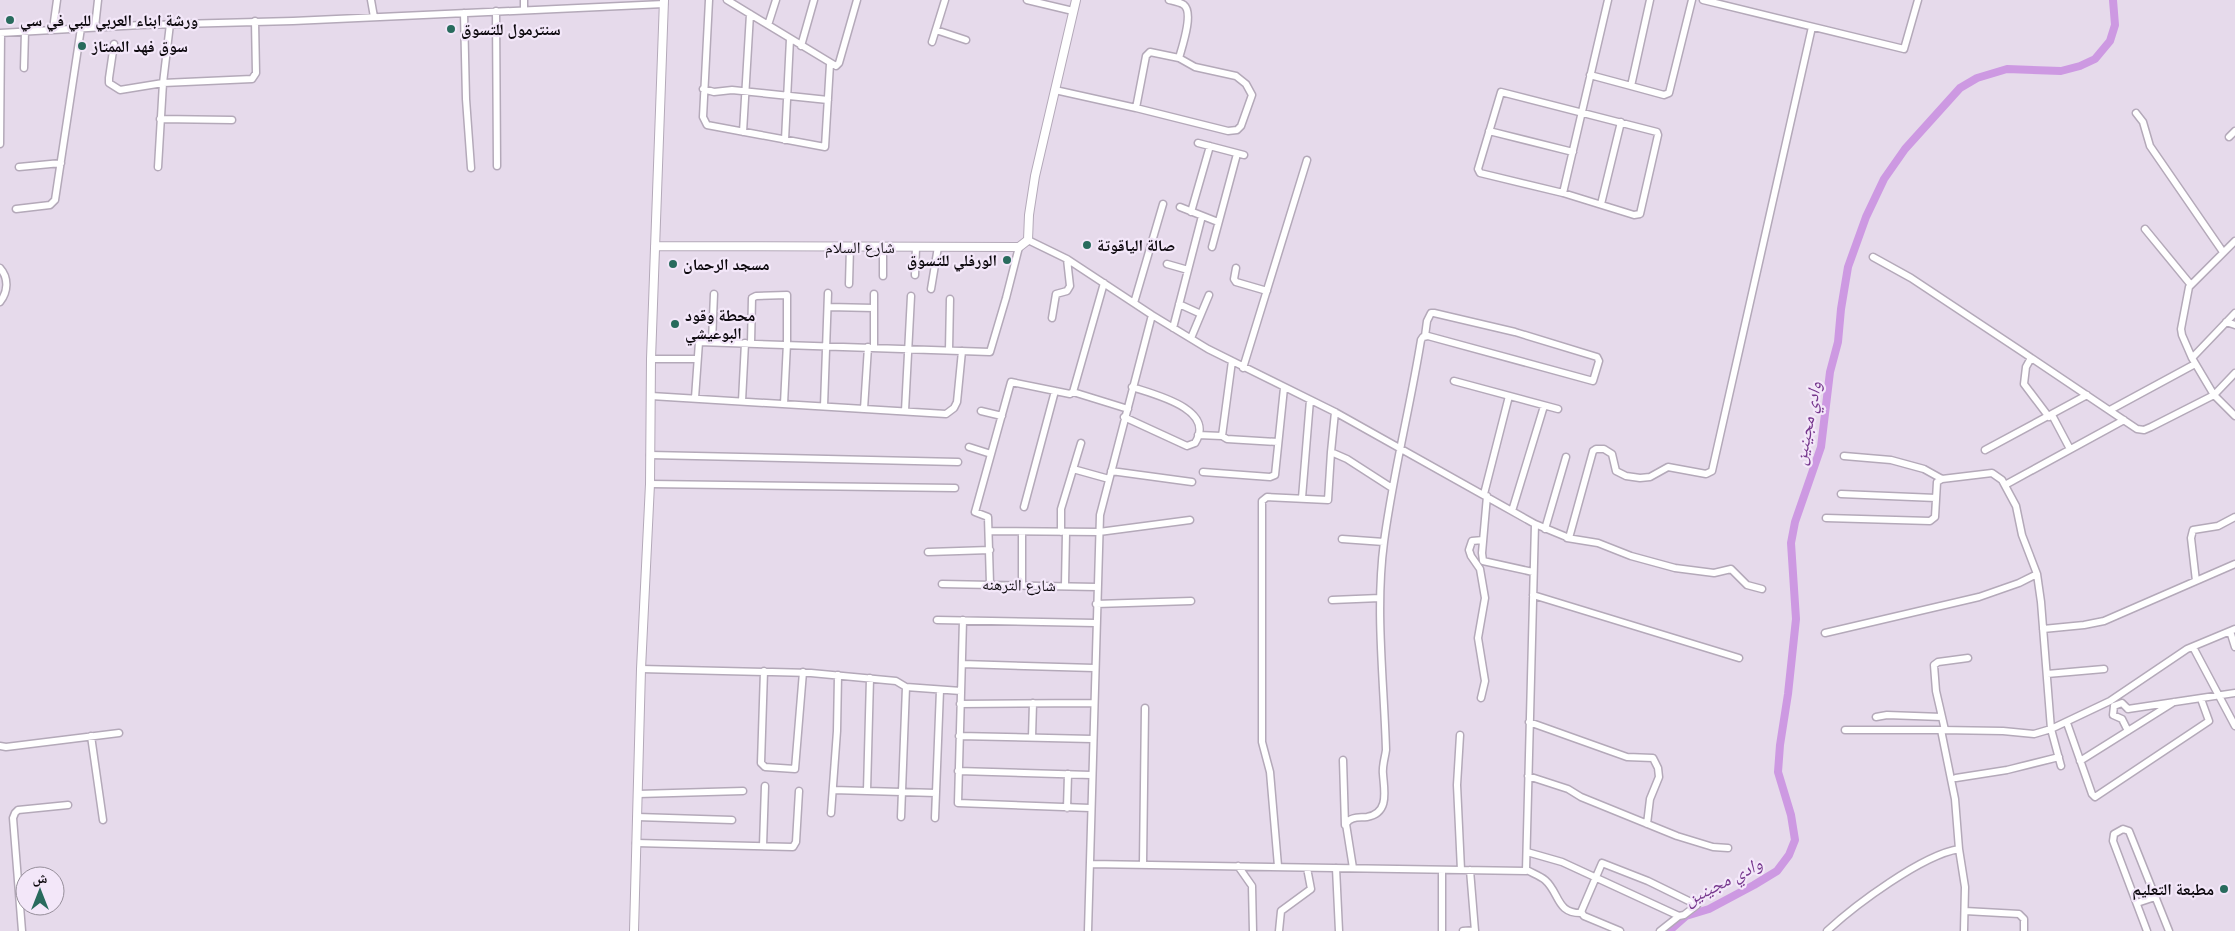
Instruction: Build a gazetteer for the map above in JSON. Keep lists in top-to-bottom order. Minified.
{"streets":{"main road":["شارع السلام"],"street":["شارع الترهنه"]},"water":["وادي مجينين"],"places":["ورشة ابناء العربي للبي في سي","سنترمول للتسوق","سوق فهد الممتاز","صالة الياقوتة","الورفلي للتسوق","مسجد الرحمان","محطة وقود البوعيشي","مطبعة التعليم"],"north":"top"}
